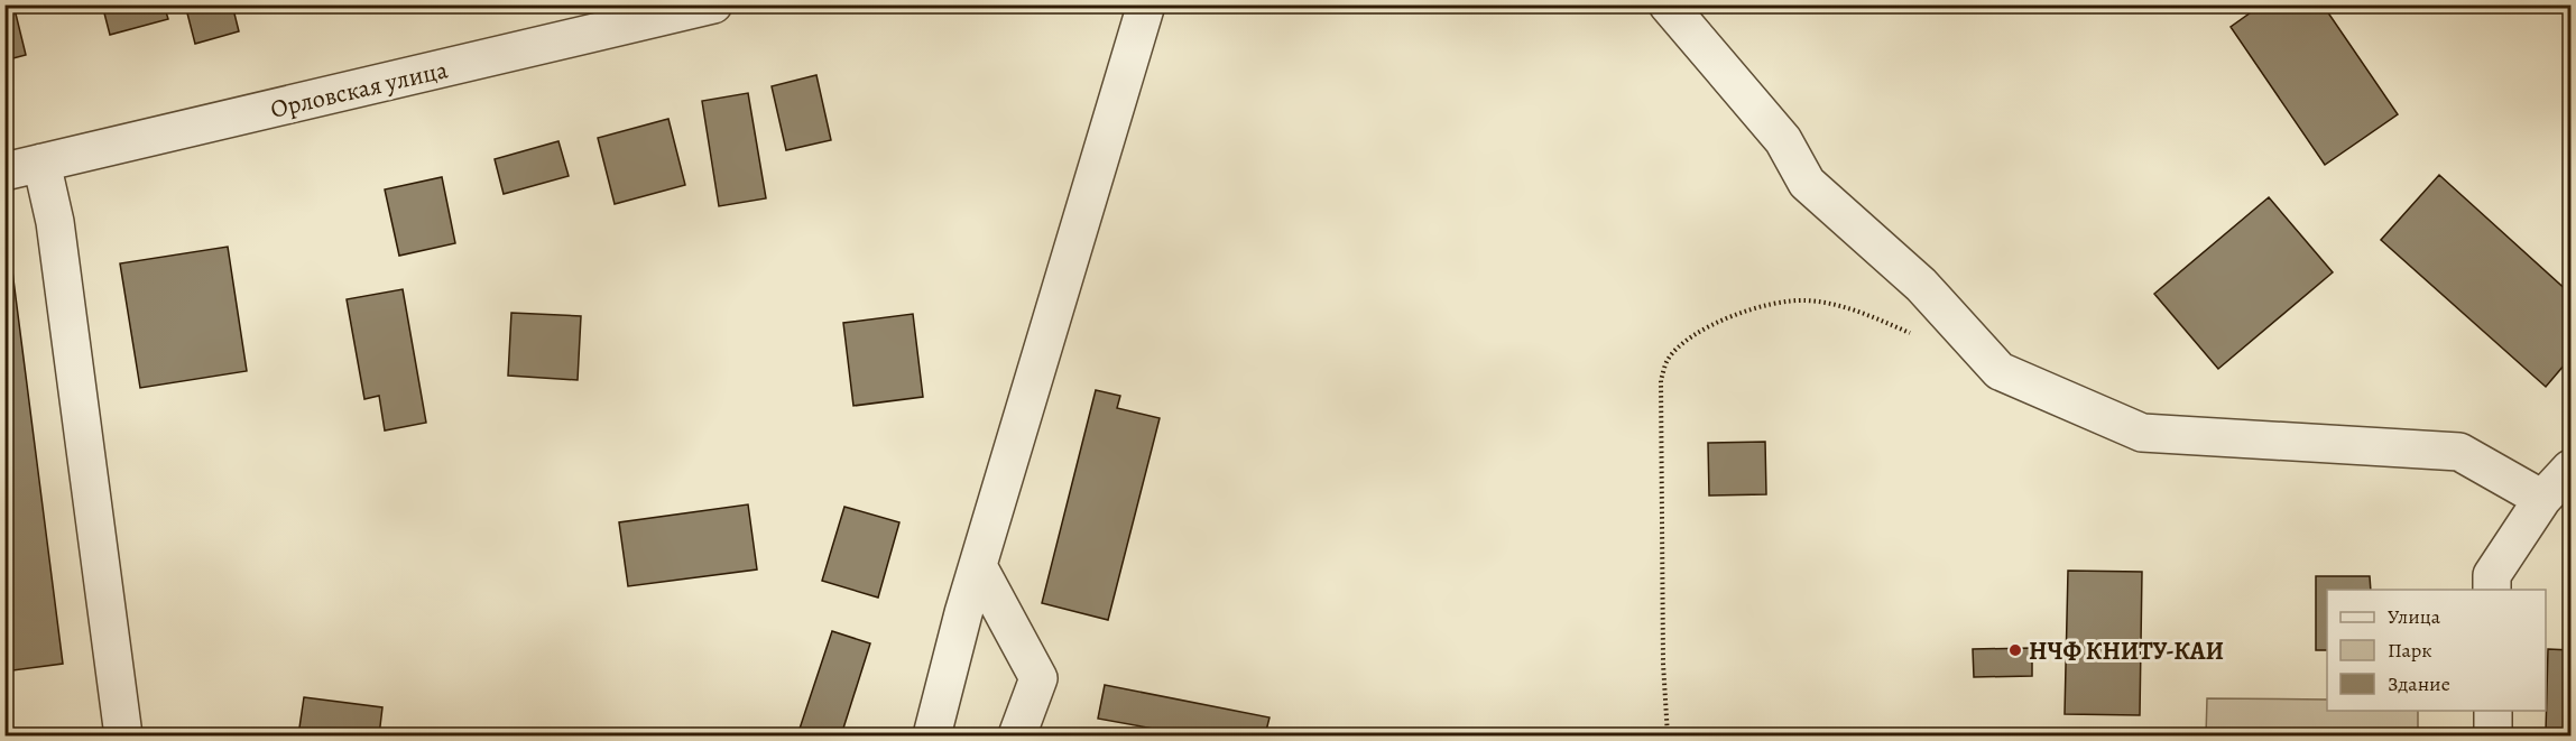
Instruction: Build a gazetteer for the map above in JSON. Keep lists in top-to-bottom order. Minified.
{"streets":{"street":["Орловская улица"]},"places":["НЧФ КНИТУ-КАИ"],"legend":["Улица","Парк","Здание"]}
